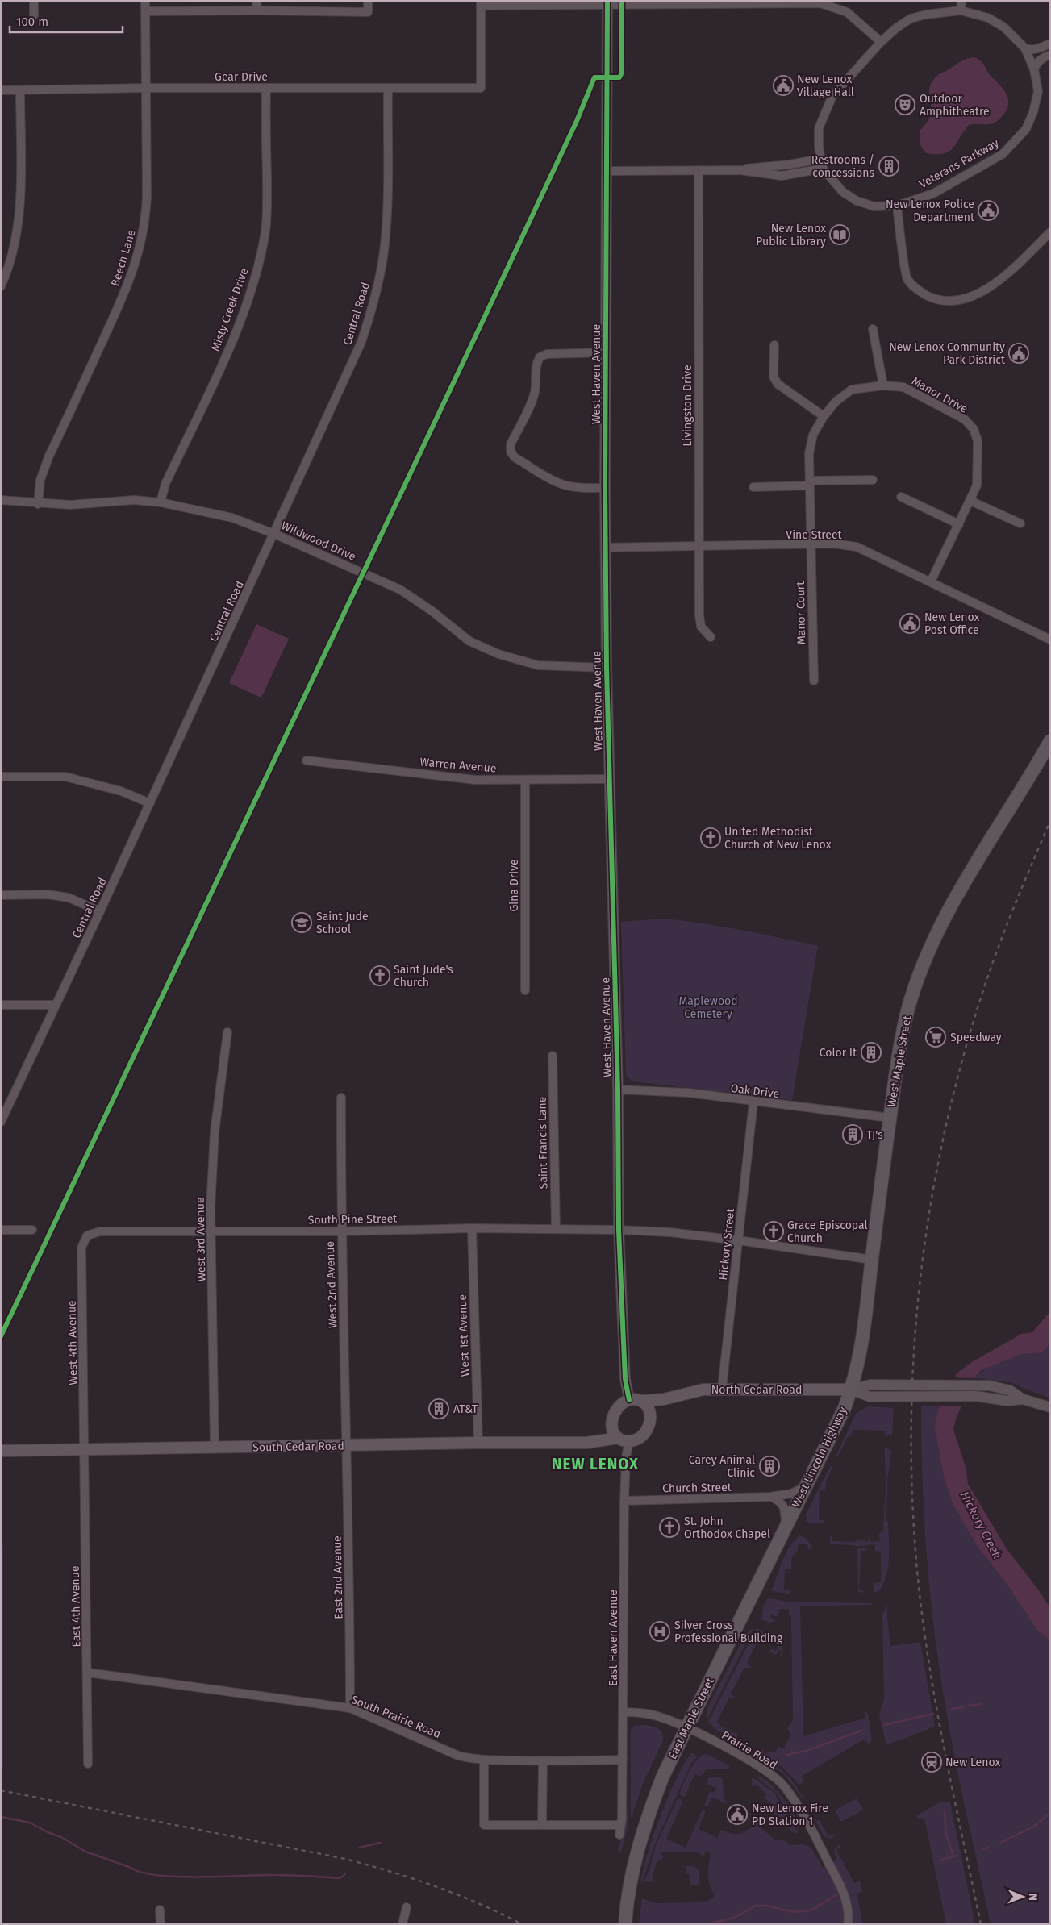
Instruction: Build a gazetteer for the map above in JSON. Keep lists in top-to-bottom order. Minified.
{"streets":{"main road":["West Maple Street","North Cedar Road","South Cedar Road","West Lincoln Highway","East Maple Street"],"street":["Gear Drive","Veterans Parkway","Beech Lane","Misty Creek Drive","Central Road","West Haven Avenue","Manor Drive","Livingston Drive","Vine Street","Wildwood Drive","Manor Court","Warren Avenue","Gina Drive","Oak Drive","Saint Francis Lane","South Pine Street","West 3rd Avenue","Hickory Street","West 2nd Avenue","West 1st Avenue","West 4th Avenue","Church Street","East 2nd Avenue","East 4th Avenue","East Haven Avenue","South Prairie Road","Prairie Road"]},"crossings":[["Gear Drive","Beech Lane"],["Gear Drive","Misty Creek Drive"],["Gear Drive","Central Road"],["Beech Lane","Wildwood Drive"],["Misty Creek Drive","Wildwood Drive"],["Central Road","Wildwood Drive"],["West Haven Avenue","Vine Street"],["West Haven Avenue","Wildwood Drive"],["West Haven Avenue","Warren Avenue"],["West Haven Avenue","Oak Drive"],["West Haven Avenue","South Pine Street"],["West Haven Avenue","North Cedar Road"],["West Haven Avenue","South Cedar Road"],["West Haven Avenue","East Haven Avenue"],["Manor Drive","Vine Street"],["Manor Drive","Manor Court"],["Livingston Drive","Vine Street"],["Vine Street","Manor Court"],["Warren Avenue","Gina Drive"],["West Maple Street","Oak Drive"],["West Maple Street","South Pine Street"],["West Maple Street","North Cedar Road"],["West Maple Street","West Lincoln Highway"],["Oak Drive","Hickory Street"],["Saint Francis Lane","South Pine Street"],["South Pine Street","West 3rd Avenue"],["South Pine Street","Hickory Street"],["South Pine Street","West 2nd Avenue"],["South Pine Street","West 1st Avenue"],["South Pine Street","West 4th Avenue"],["West 3rd Avenue","South Cedar Road"],["Hickory Street","North Cedar Road"],["West 2nd Avenue","South Cedar Road"],["West 2nd Avenue","East 2nd Avenue"],["West 1st Avenue","South Cedar Road"],["West 4th Avenue","South Cedar Road"],["West 4th Avenue","East 4th Avenue"],["North Cedar Road","South Cedar Road"],["North Cedar Road","West Lincoln Highway"],["North Cedar Road","East Haven Avenue"],["South Cedar Road","East 2nd Avenue"],["South Cedar Road","East 4th Avenue"],["South Cedar Road","East Haven Avenue"],["West Lincoln Highway","Church Street"],["West Lincoln Highway","East Maple Street"],["Church Street","East Haven Avenue"],["East 2nd Avenue","South Prairie Road"],["East 4th Avenue","South Prairie Road"],["East Haven Avenue","South Prairie Road"],["East Haven Avenue","Prairie Road"],["East Maple Street","Prairie Road"]],"districts":["NEW LENOX"],"water":["Hickory Creek"],"parks":["Maplewood Cemetery"],"places":{"public building":["New Lenox Village Hall","New Lenox Police Department","New Lenox Community Park District","New Lenox Post Office","New Lenox Fire PD Station 1"],"theatre":["Outdoor Amphitheatre"],"building":["Restrooms / concessions","Color It","TJ's","AT&T","Carey Animal Clinic"],"library":["New Lenox Public Library"],"church":["United Methodist Church of New Lenox","Saint Jude's Church","Grace Episcopal Church","St. John Orthodox Chapel"],"school or university":["Saint Jude School"],"supermarket":["Speedway"],"hospital":["Silver Cross Professional Building"],"station":["New Lenox"]},"scale_bar":"100 m","north":"right"}
